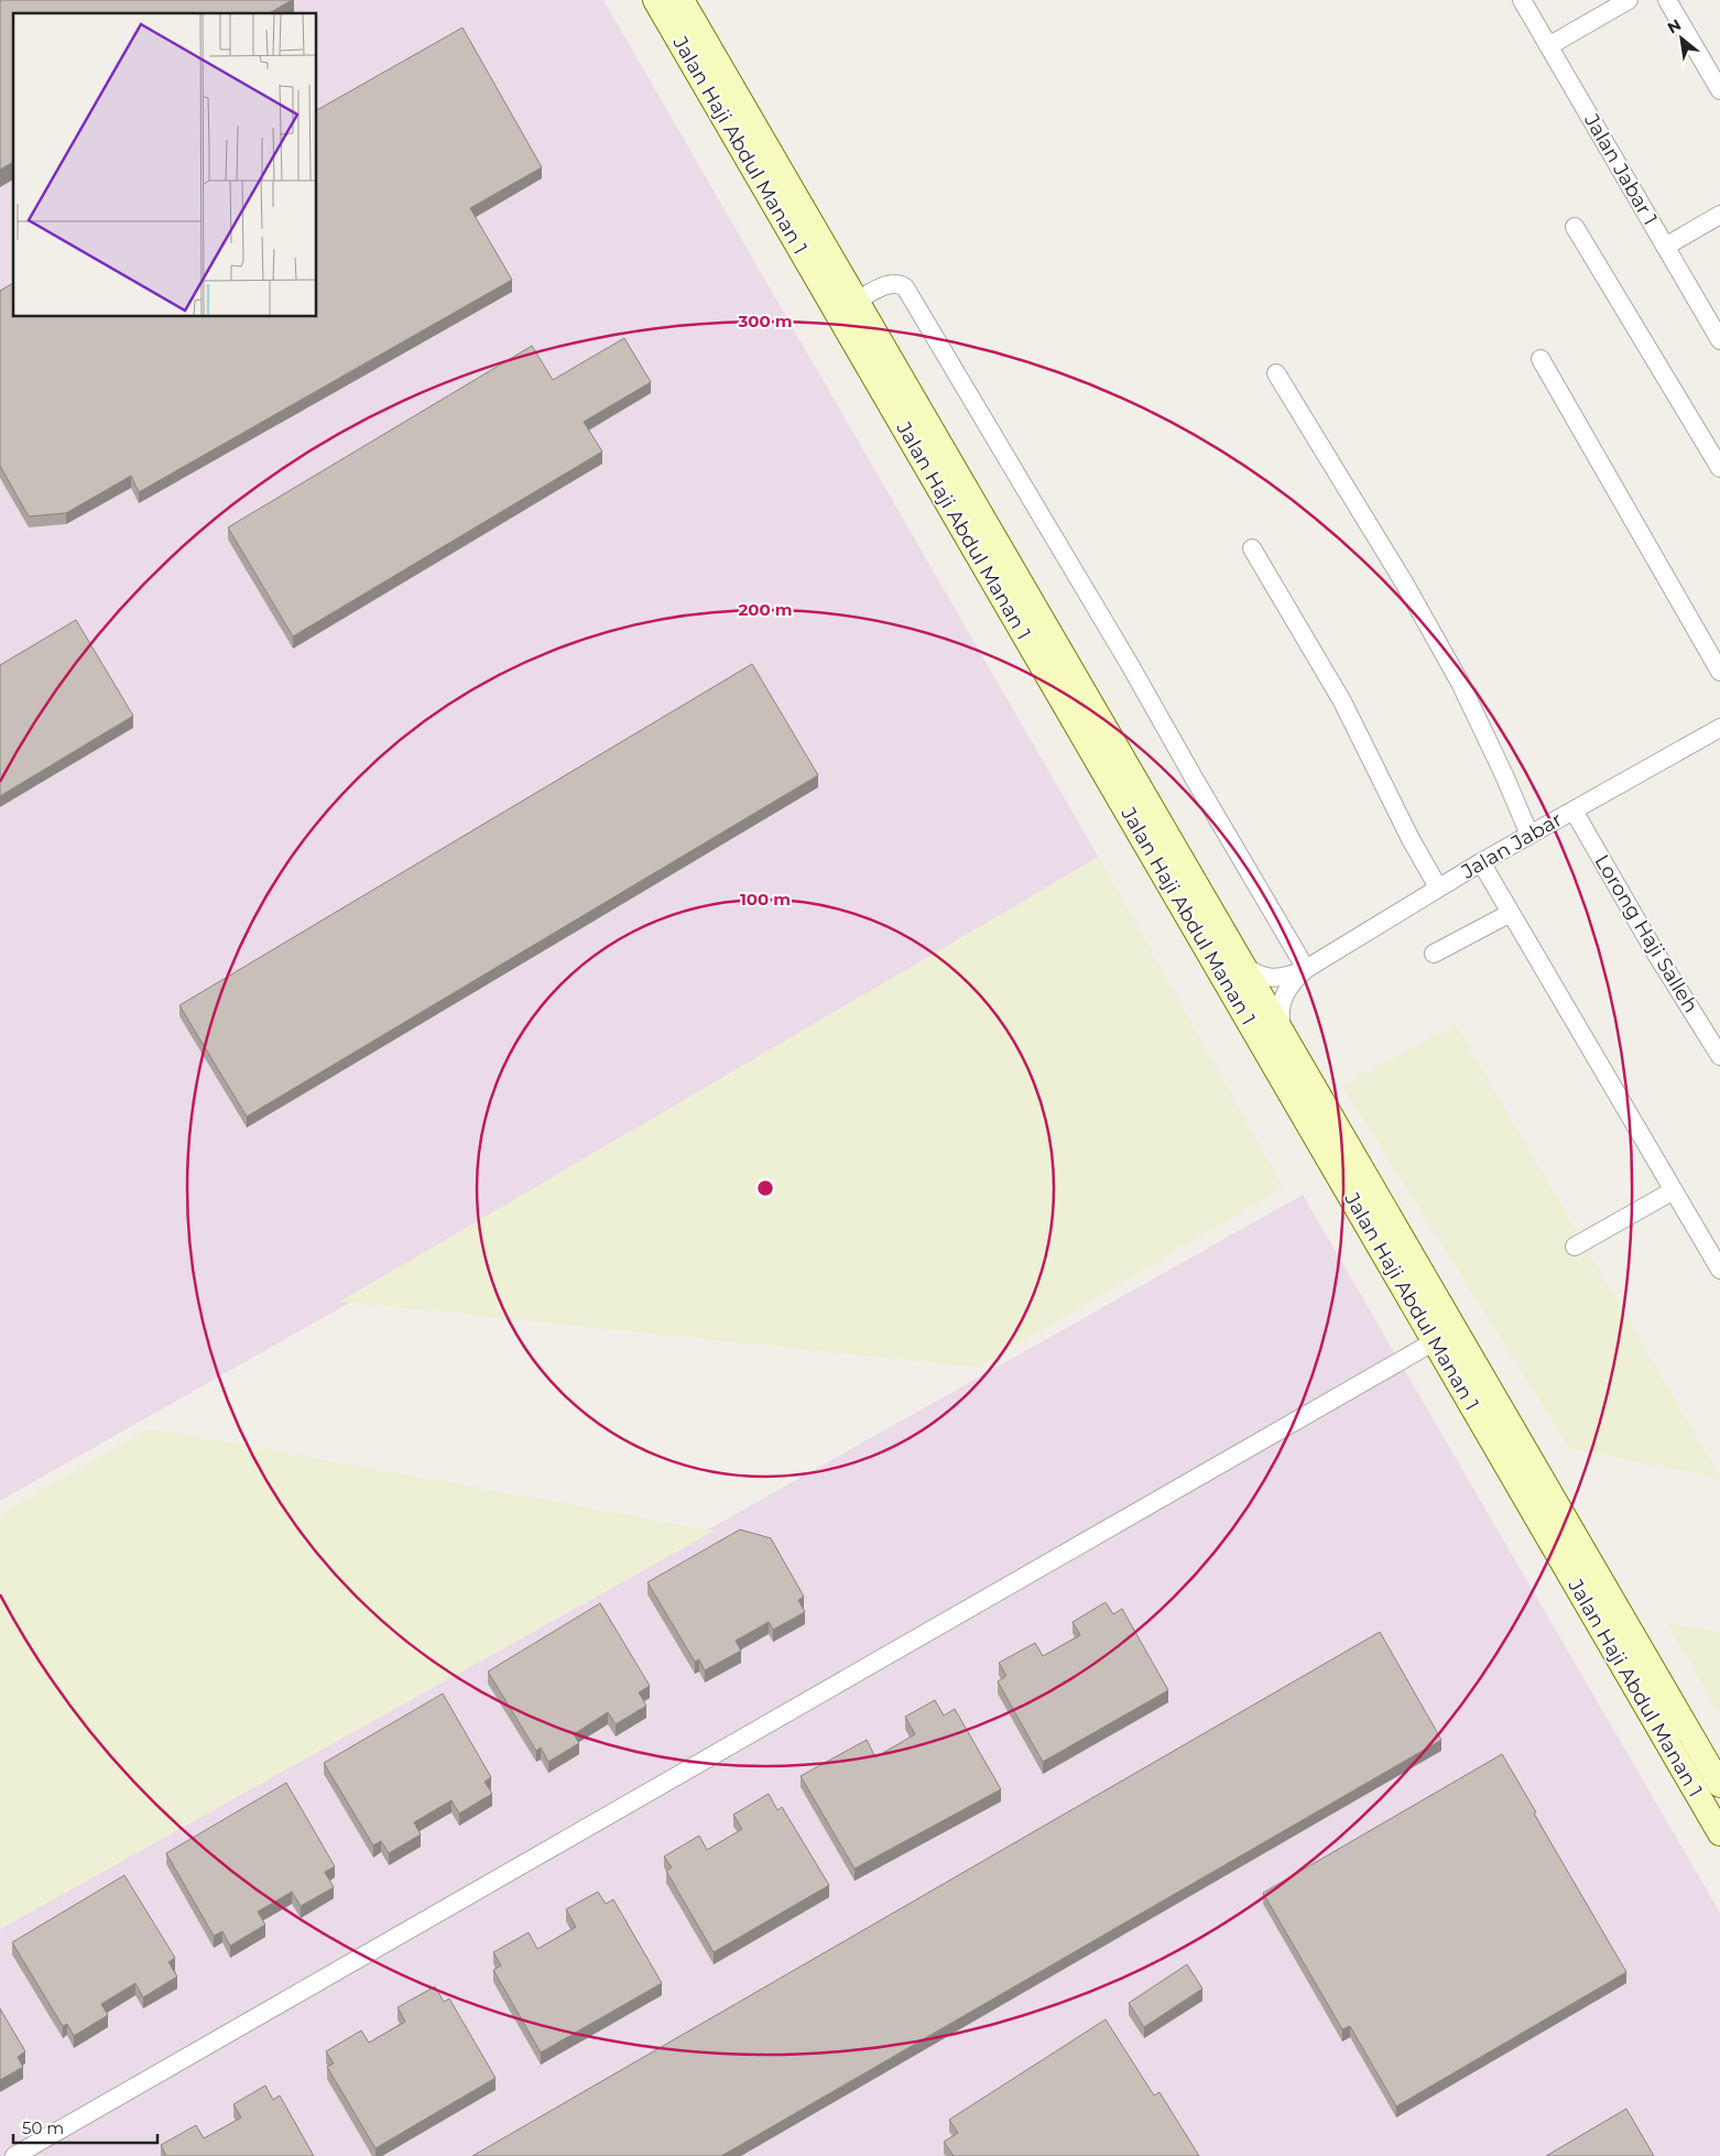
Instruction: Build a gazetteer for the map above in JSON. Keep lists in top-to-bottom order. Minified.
{"streets":{"street":["Jalan Haji Abdul Manan 1","Jalan Jabar 1","Jalan Jabar","Lorong Haji Salleh"]},"crossings":[["Jalan Jabar","Lorong Haji Salleh"]],"scale_bar":"50 m","north":"top left","rings":["300 m","200 m","100 m"]}
